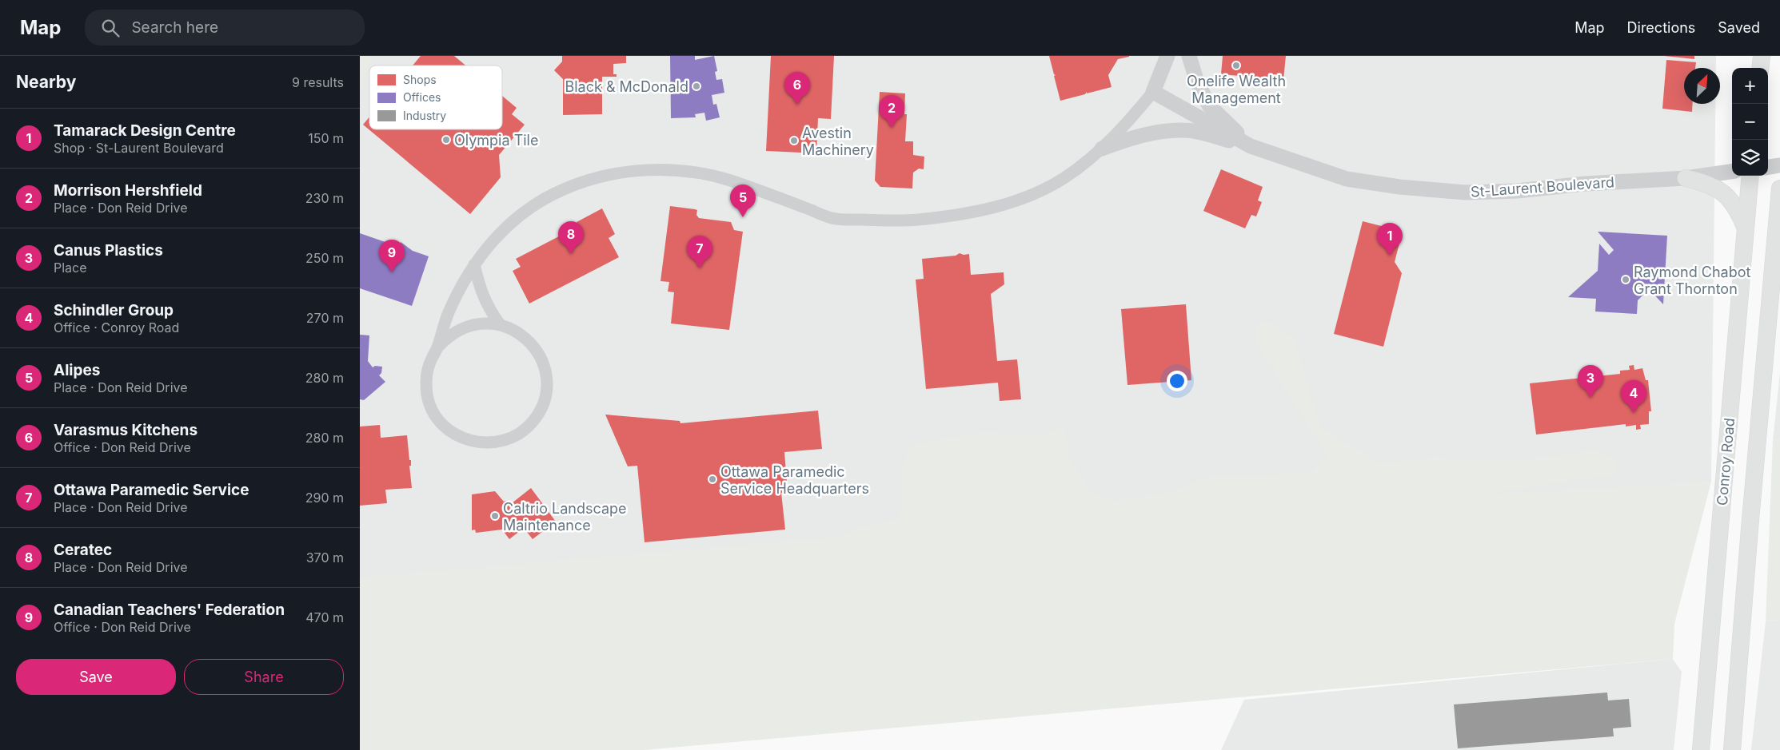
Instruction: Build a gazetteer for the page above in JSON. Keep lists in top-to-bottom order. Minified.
{"streets":{"main road":["Conroy Road"],"street":["St-Laurent Boulevard"]},"places":["Onelife Wealth Management","Black & McDonald","Olympia Tile","Avestin Machinery","Raymond Chabot Grant Thornton","Ottawa Paramedic Service Headquarters","Caltrio Landscape Maintenance"],"legend":["Shops","Offices","Industry"],"north":"top right","page":{"header":"Map","search":"Search here","nav":["Map","Directions","Saved"],"heading":["Nearby","9 results"],"map_buttons":["+","−"],"pins":["6","2","5","8","1","7","9","3","4"],"list":[{"mark":"1","name":"Tamarack Design Centre","note":"Shop · St-Laurent Boulevard","value":"150 m"},{"mark":"2","name":"Morrison Hershfield","note":"Place · Don Reid Drive","value":"230 m"},{"mark":"3","name":"Canus Plastics","note":"Place","value":"250 m"},{"mark":"4","name":"Schindler Group","note":"Office · Conroy Road","value":"270 m"},{"mark":"5","name":"Alipes","note":"Place · Don Reid Drive","value":"280 m"},{"mark":"6","name":"Varasmus Kitchens","note":"Office · Don Reid Drive","value":"280 m"},{"mark":"7","name":"Ottawa Paramedic Service","note":"Place · Don Reid Drive","value":"290 m"},{"mark":"8","name":"Ceratec","note":"Place · Don Reid Drive","value":"370 m"},{"mark":"9","name":"Canadian Teachers' Federation","note":"Office · Don Reid Drive","value":"470 m"}],"buttons":["Save","Share"]}}
